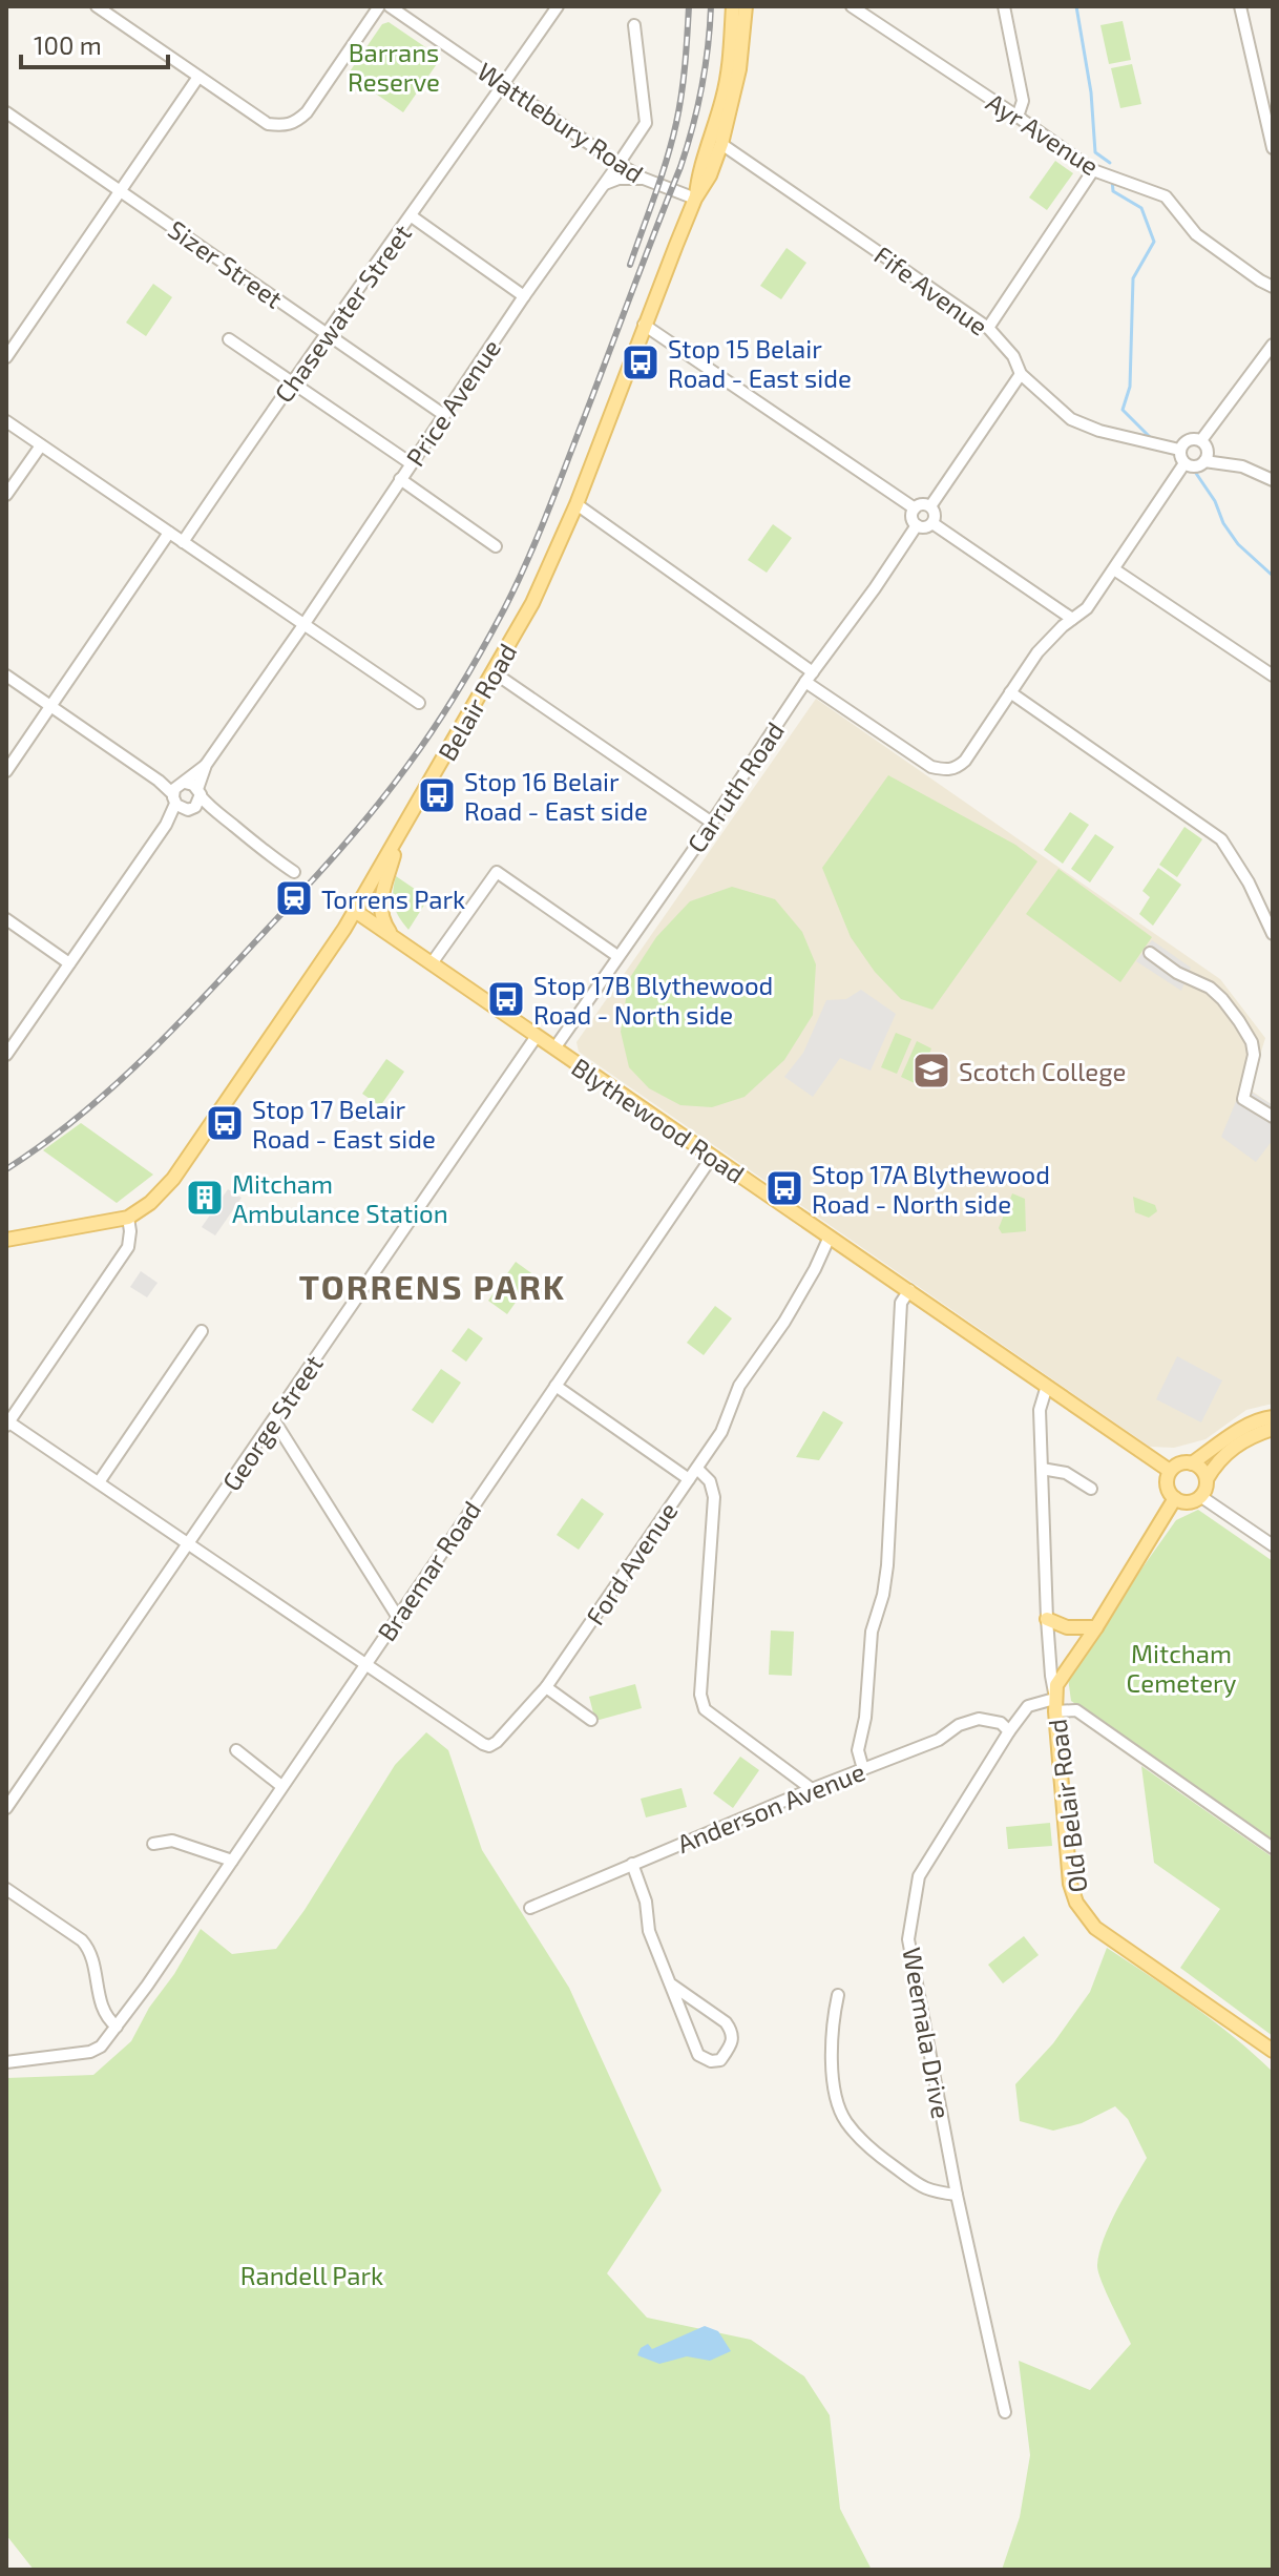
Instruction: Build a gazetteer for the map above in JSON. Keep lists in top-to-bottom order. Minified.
{"streets":{"main road":["Belair Road","Blythewood Road","Old Belair Road"],"street":["Wattlebury Road","Ayr Avenue","Sizer Street","Fife Avenue","Chasewater Street","Price Avenue","Carruth Road","George Street","Ford Avenue","Braemar Road","Anderson Avenue","Weemala Drive"]},"crossings":[["Wattlebury Road","Chasewater Street"],["Wattlebury Road","Price Avenue"],["Wattlebury Road","Belair Road"],["Sizer Street","Chasewater Street"],["Sizer Street","Price Avenue"],["Fife Avenue","Belair Road"],["Belair Road","Blythewood Road"],["Carruth Road","Blythewood Road"],["Blythewood Road","George Street"],["Blythewood Road","Ford Avenue"],["Blythewood Road","Braemar Road"],["Blythewood Road","Old Belair Road"],["Ford Avenue","Braemar Road"],["Old Belair Road","Weemala Drive"],["Anderson Avenue","Weemala Drive"]],"districts":["TORRENS PARK"],"parks":["Barrans Reserve","Mitcham Cemetery","Randell Park"],"places":{"bus stop":["Stop 15 Belair Road - East side","Stop 16 Belair Road - East side","Stop 17B Blythewood Road - North side","Stop 17 Belair Road - East side","Stop 17A Blythewood Road - North side"],"station":["Torrens Park"],"school or university":["Scotch College"],"building":["Mitcham Ambulance Station"]},"scale_bar":"100 m"}
